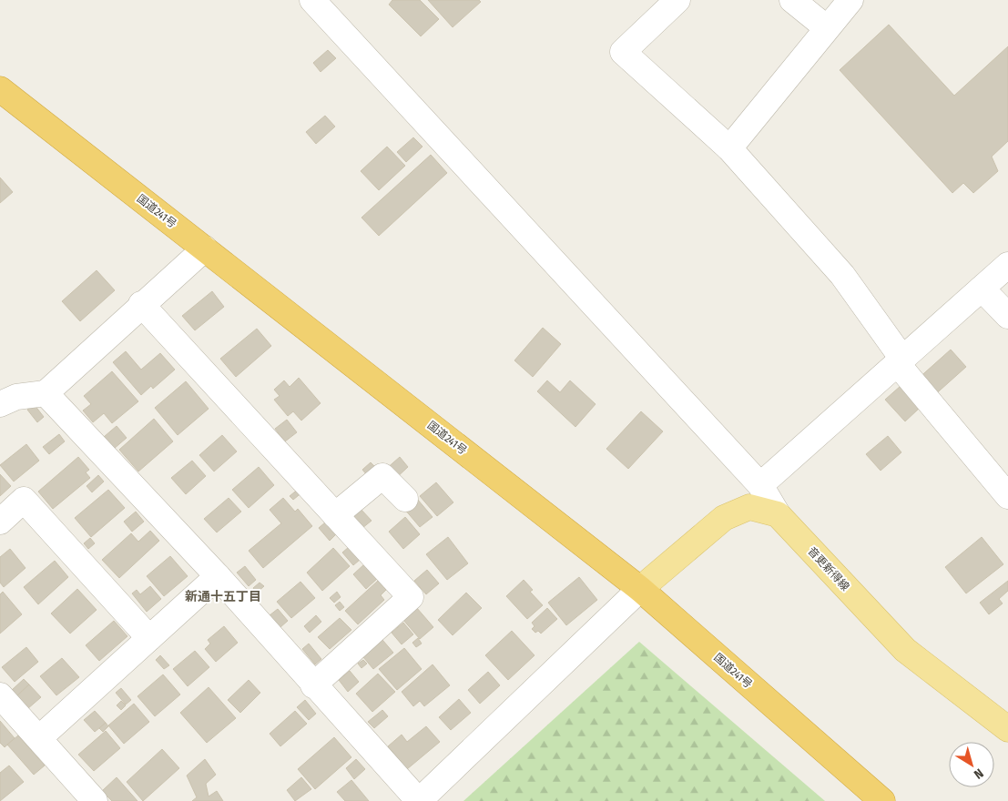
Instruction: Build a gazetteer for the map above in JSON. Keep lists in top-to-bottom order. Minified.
{"streets":{"highway":["国道241号"],"main road":["音更新得線"]},"districts":["新通十五丁目"],"north":"bottom right"}
